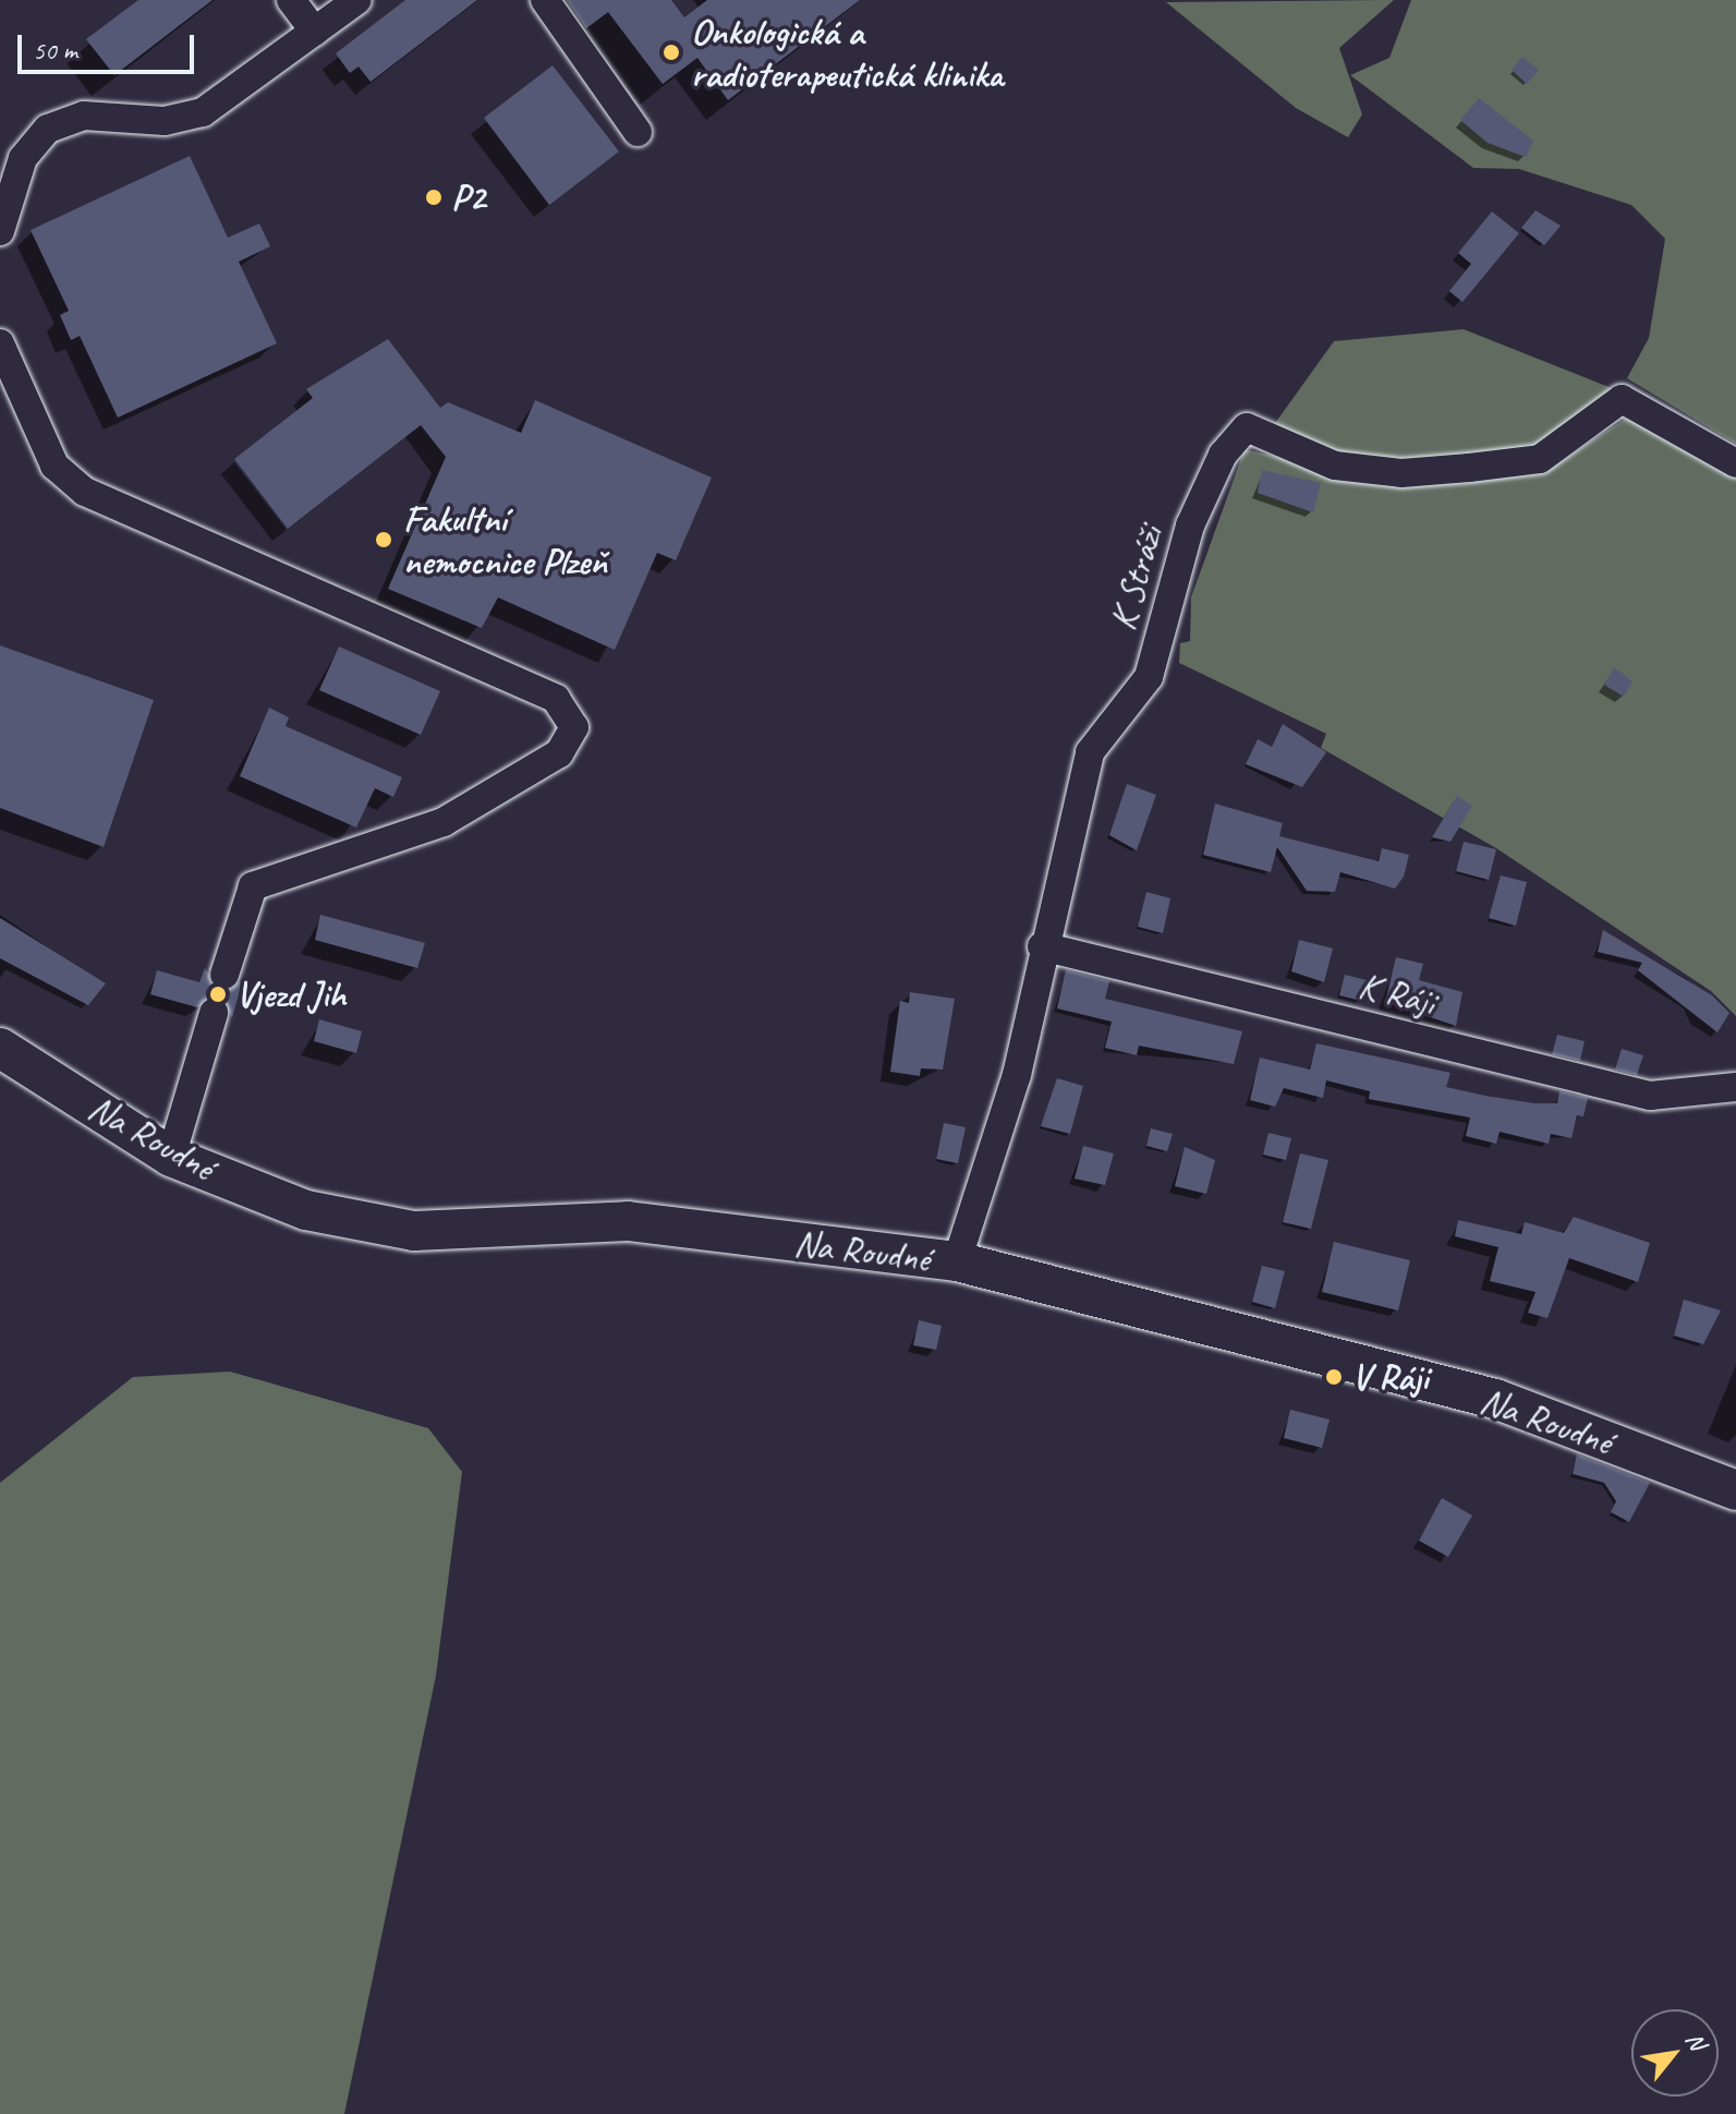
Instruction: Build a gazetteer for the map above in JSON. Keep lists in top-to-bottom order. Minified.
{"streets":{"street":["K Stráži","K Ráji","Na Roudné"]},"crossings":[["K Stráži","K Ráji"],["K Stráži","Na Roudné"]],"places":["Onkologická a radioterapeutická klinika","P2","Fakultní nemocnice Plzeň","Vjezd Jih","V Ráji"],"scale_bar":"50 m","north":"top right"}
